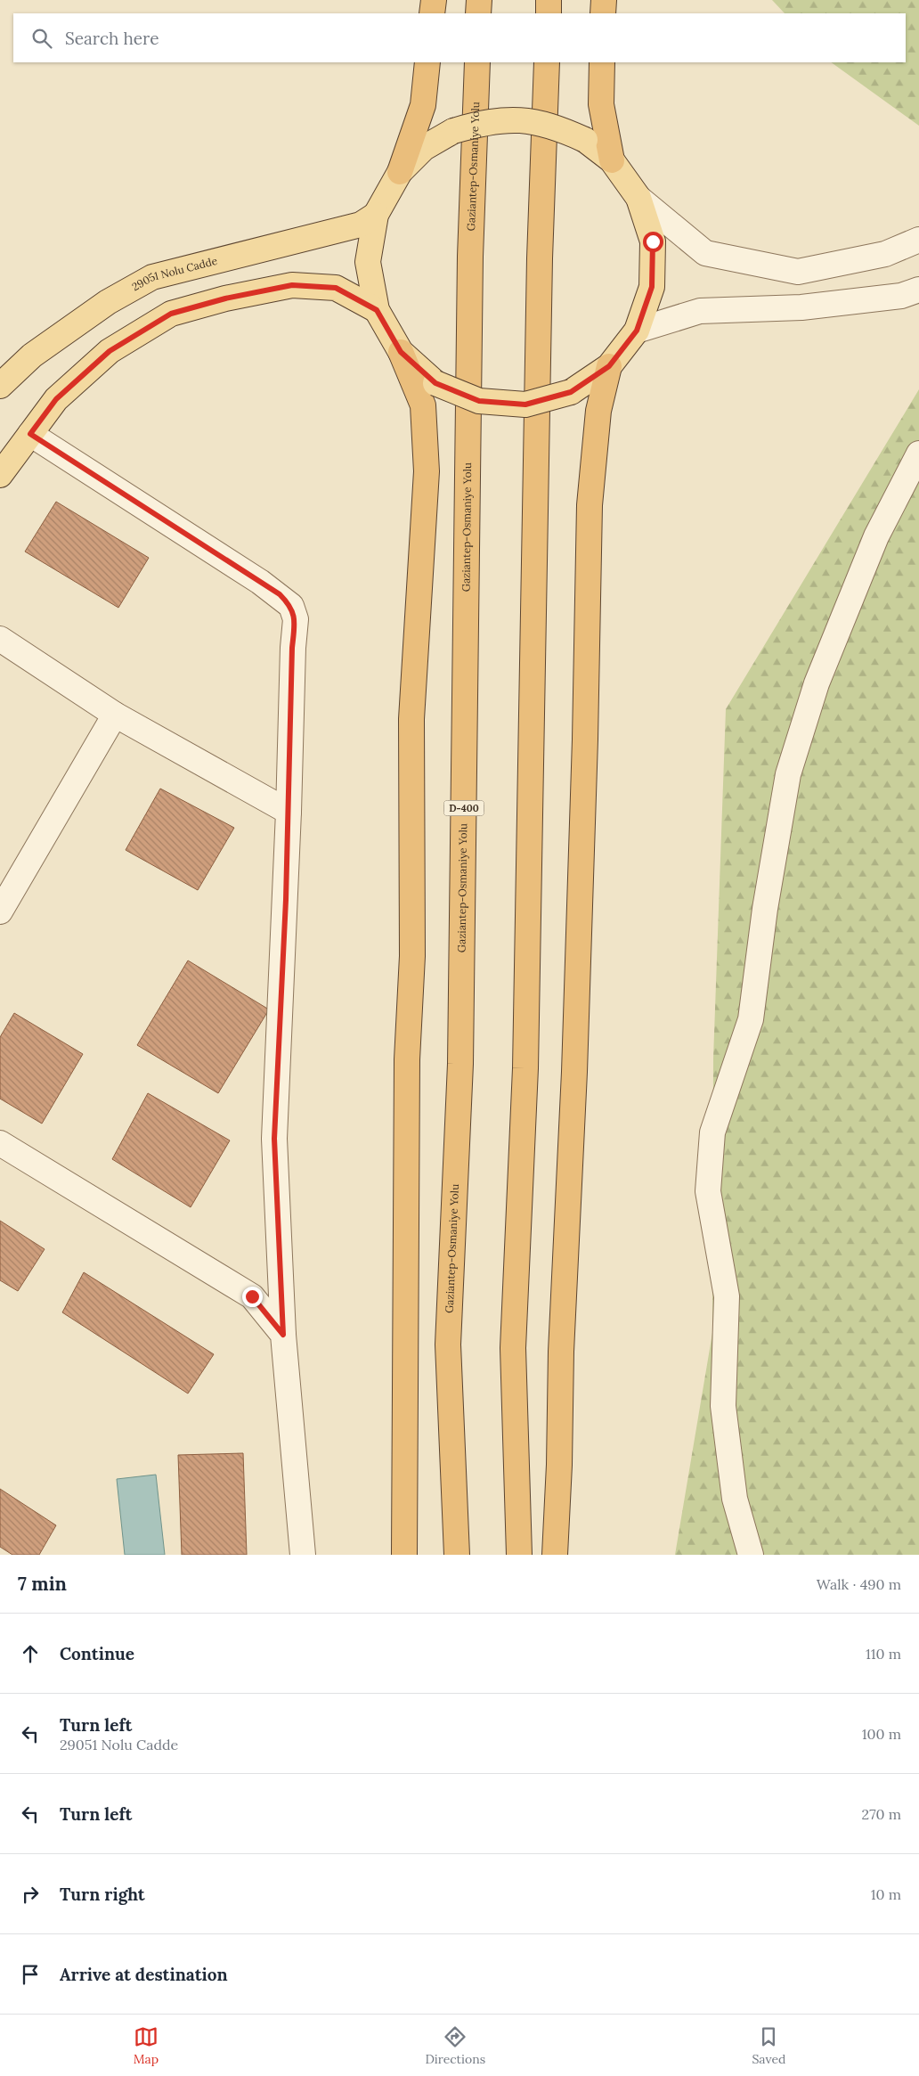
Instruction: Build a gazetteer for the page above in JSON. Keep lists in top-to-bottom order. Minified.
{"streets":{"highway":["Gaziantep-Osmaniye Yolu","D-400"],"main road":["29051 Nolu Cadde"]},"page":{"search":"Search here","heading":["7 min","Walk · 490 m"],"list":[["Continue","110 m"],["Turn left","29051 Nolu Cadde","100 m"],["Turn left","270 m"],["Turn right","10 m"],"Arrive at destination"],"nav":["Map","Directions","Saved"]}}
